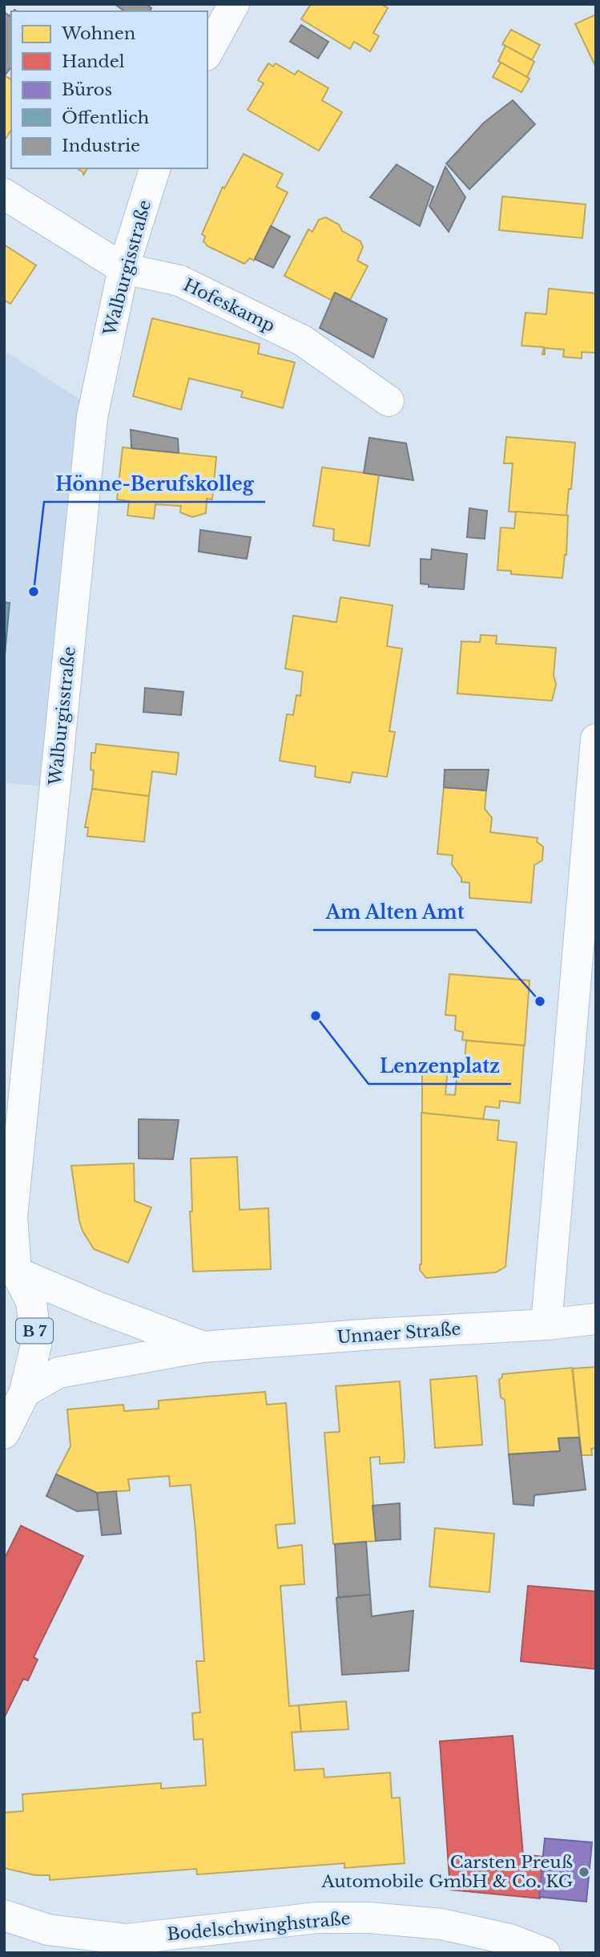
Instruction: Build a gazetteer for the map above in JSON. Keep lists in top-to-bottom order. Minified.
{"streets":{"street":["Walburgisstraße","Hofeskamp","B 7","Unnaer Straße","Bodelschwinghstraße"]},"crossings":[["Walburgisstraße","Hofeskamp"],["Walburgisstraße","B 7"],["Walburgisstraße","Unnaer Straße"],["B 7","Unnaer Straße"]],"places":["Hönne-Berufskolleg","Am Alten Amt","Lenzenplatz","Carsten Preuß Automobile GmbH & Co. KG"],"legend":["Wohnen","Handel","Büros","Öffentlich","Industrie"]}
